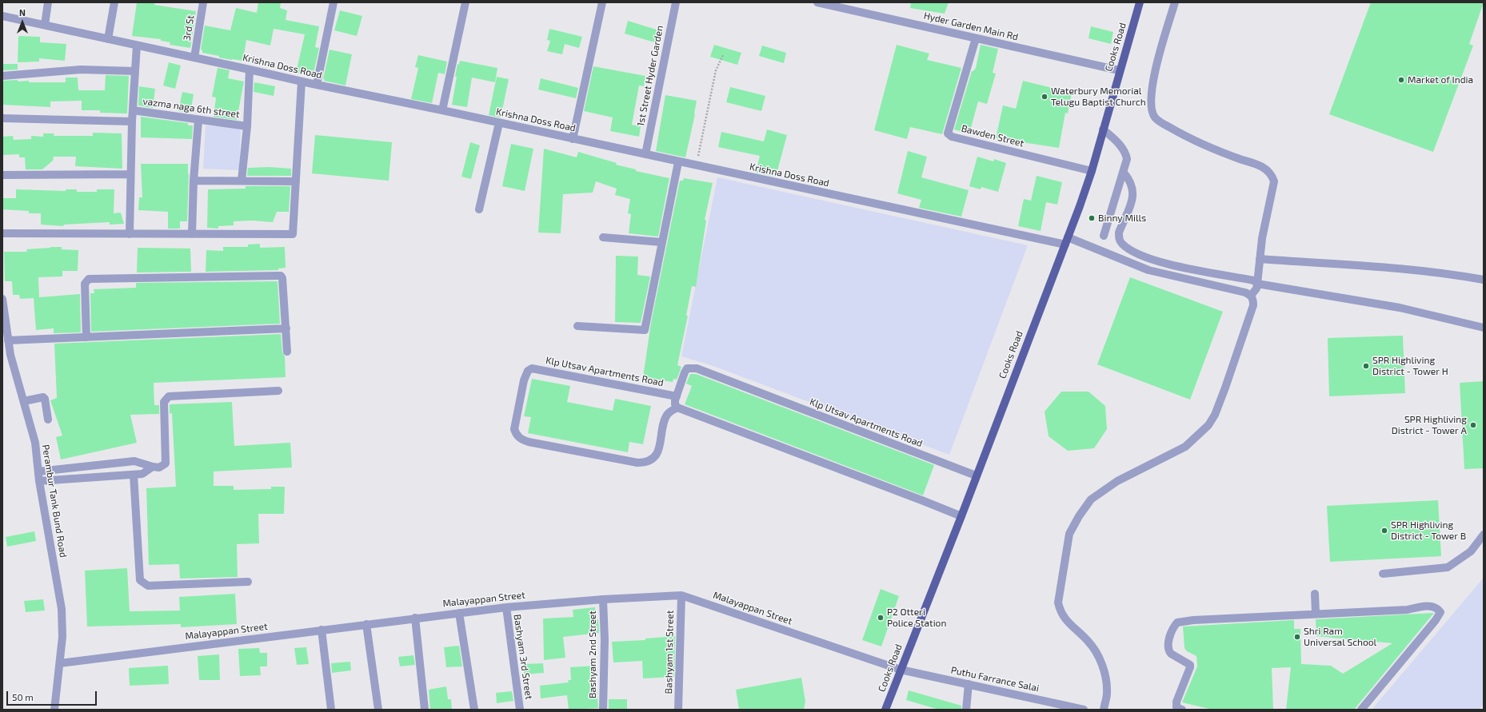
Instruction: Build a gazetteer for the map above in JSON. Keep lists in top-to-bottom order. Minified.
{"streets":{"main road":["Cooks Road"],"street":["Hyder Garden Main Rd","3rd St","Krishna Doss Road","1st Street Hyder Garden","vazma naga 6th street","Bawden Street","Klp Utsav Apartments Road","Perambur Tank Bund Road","Malayappan Street","Bashyam 1st Street","Bashyam 2nd Street","Bashyam 3rd Street","Puthu Farrance Salai"]},"crossings":[["Hyder Garden Main Rd","Cooks Road"],["Hyder Garden Main Rd","Bawden Street"],["3rd St","Krishna Doss Road"],["Cooks Road","Krishna Doss Road"],["Cooks Road","Bawden Street"],["Cooks Road","Klp Utsav Apartments Road"],["Cooks Road","Malayappan Street"],["Cooks Road","Puthu Farrance Salai"],["Krishna Doss Road","1st Street Hyder Garden"],["Perambur Tank Bund Road","Malayappan Street"],["Malayappan Street","Bashyam 1st Street"],["Malayappan Street","Bashyam 2nd Street"],["Malayappan Street","Bashyam 3rd Street"],["Malayappan Street","Puthu Farrance Salai"]],"places":["Market of India","Waterbury Memorial Telugu Baptist Church","Binny Mills","SPR Highliving District - Tower H","SPR Highliving District - Tower A","SPR Highliving District - Tower B","P2 Otteri Police Station","Shri Ram Universal School"],"scale_bar":"50 m","north":"top"}
